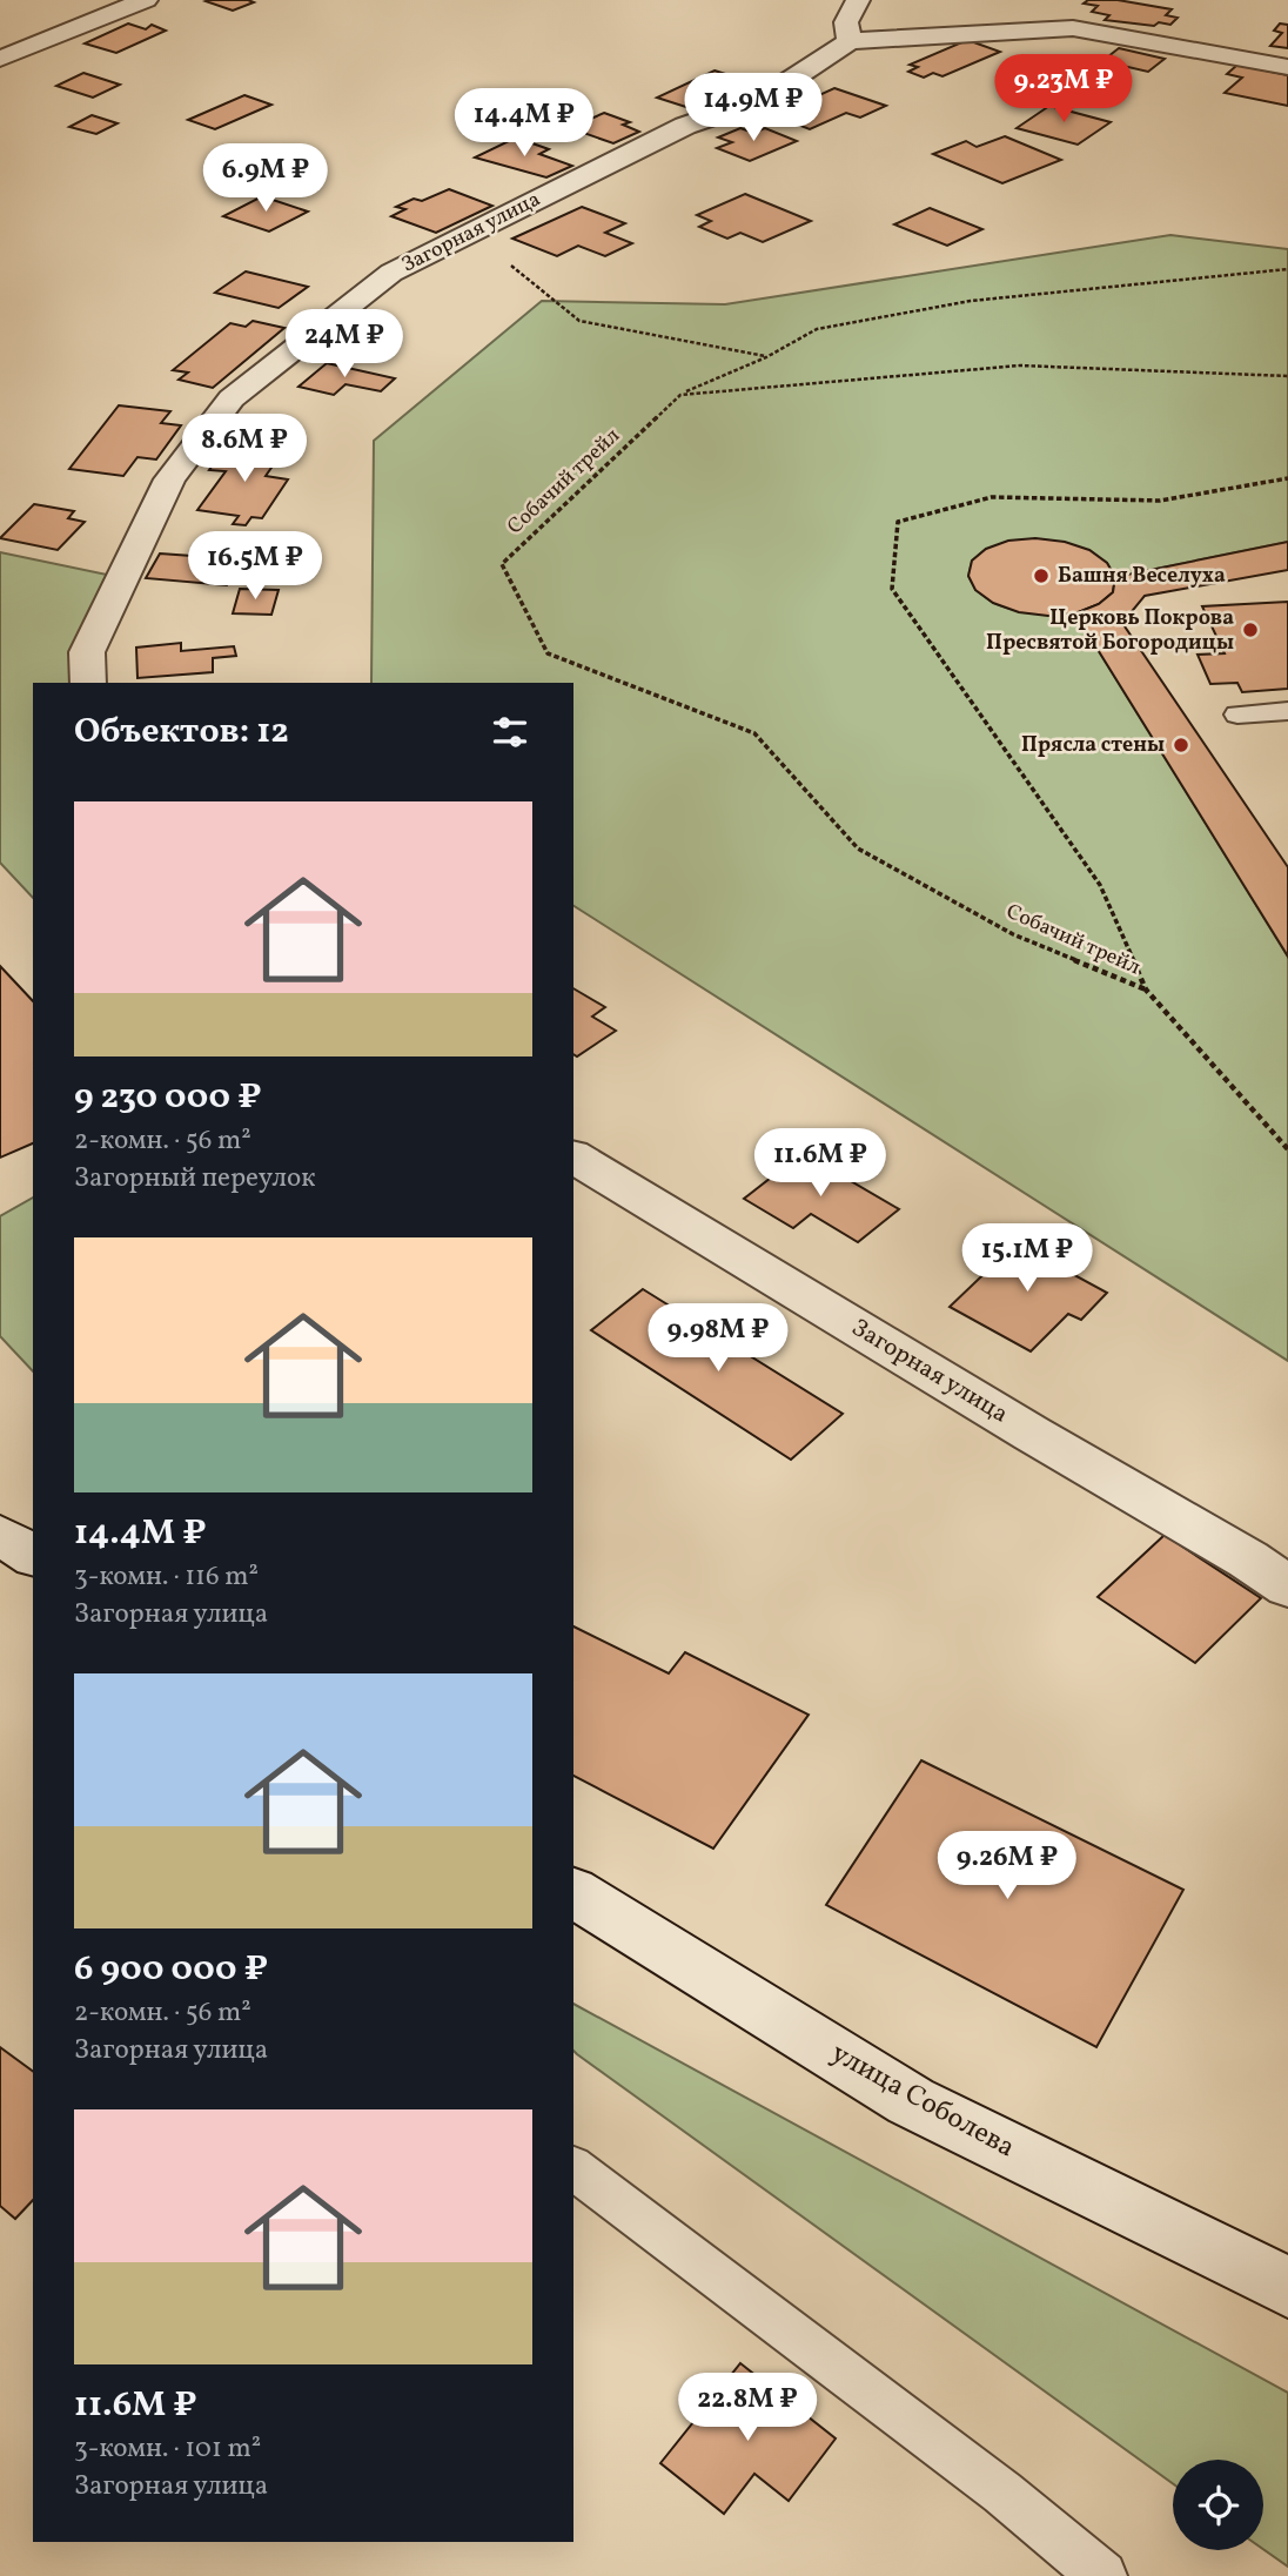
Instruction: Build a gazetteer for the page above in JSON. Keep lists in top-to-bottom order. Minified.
{"streets":{"street":["Загорная улица","улица Соболева"],"path":["Собачий трейл"]},"places":["Башня Веселуха","Церковь Покрова Пресвятой Богородицы","Прясла стены"],"page":{"price":["9.23M ₽","14.9M ₽","14.4M ₽","6.9M ₽","24M ₽","8.6M ₽","16.5M ₽","11.6M ₽","15.1M ₽","9.98M ₽","9.26M ₽","22.8M ₽"],"heading":"Объектов: 12","list":[{"name":"9 230 000 ₽","note":"2-комн. · 56 m² · Загорный переулок"},{"name":"14.4M ₽","note":"3-комн. · 116 m² · Загорная улица"},{"name":"6 900 000 ₽","note":"2-комн. · 56 m² · Загорная улица"},{"name":"11.6M ₽","note":"3-комн. · 101 m² · Загорная улица"}]}}
